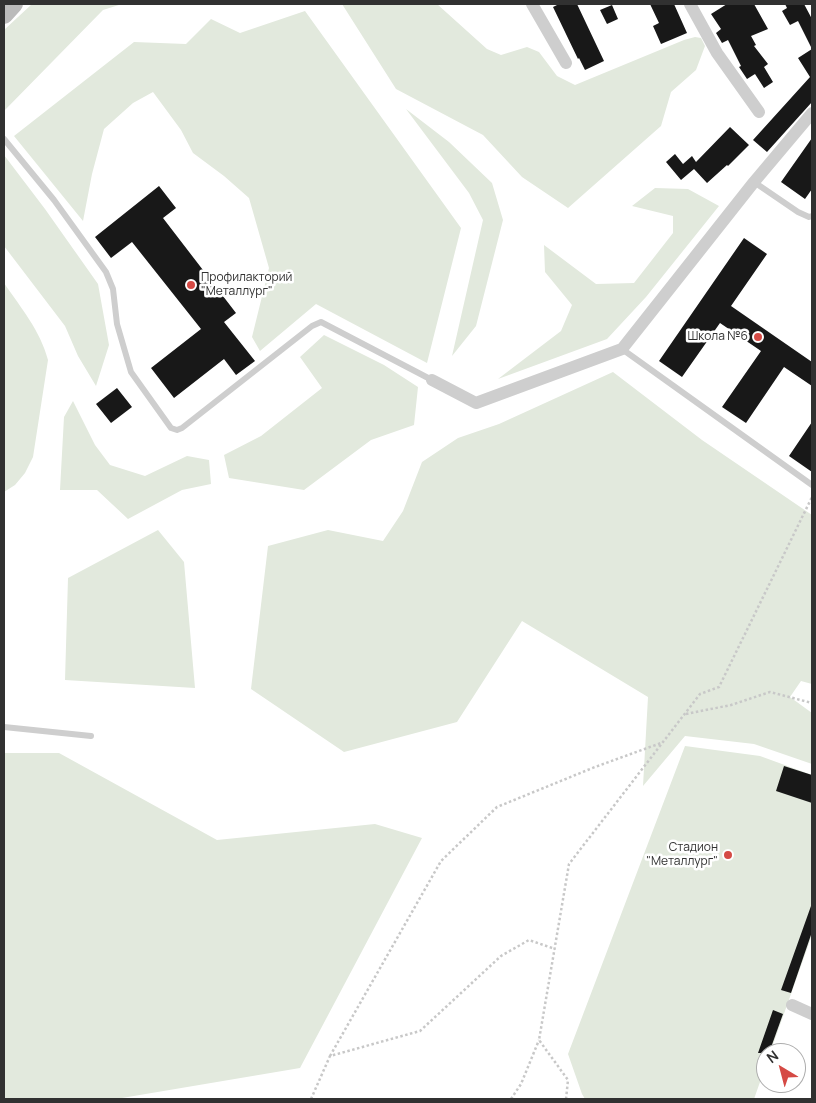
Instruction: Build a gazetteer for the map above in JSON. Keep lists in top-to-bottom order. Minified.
{"places":["Профилакторий \"Металлург\"","Школа №6","Стадион \"Металлург\""],"north":"top left"}
